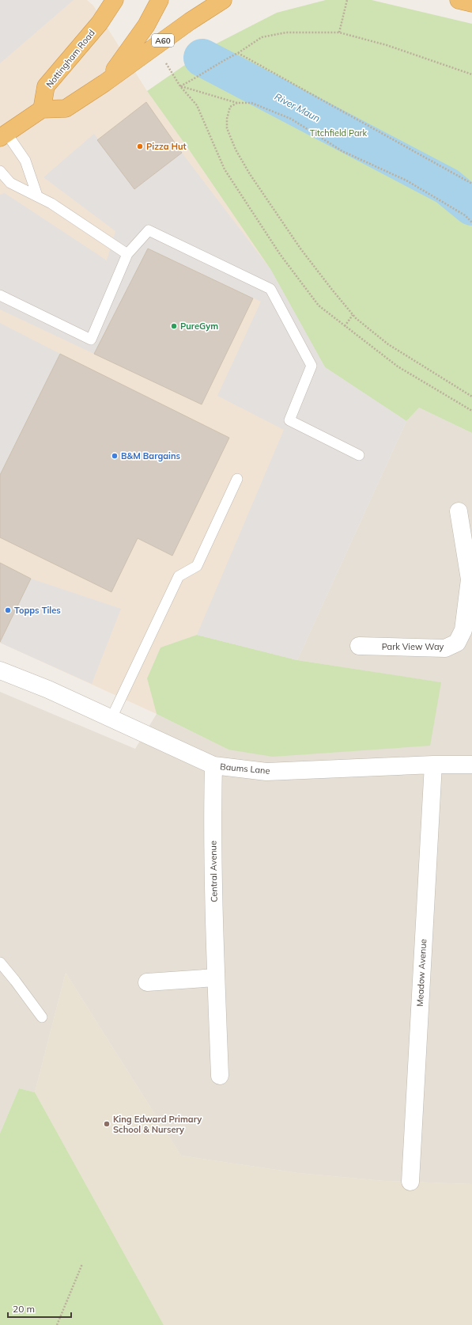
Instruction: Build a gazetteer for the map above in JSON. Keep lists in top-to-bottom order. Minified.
{"streets":{"highway":["A60","Nottingham Road"],"street":["Park View Way","Baums Lane","Central Avenue","Meadow Avenue"]},"crossings":[["A60","Nottingham Road"],["Baums Lane","Central Avenue"],["Baums Lane","Meadow Avenue"]],"water":["River Maun"],"parks":["Titchfield Park"],"places":["Pizza Hut","PureGym","B&M Bargains","Topps Tiles","King Edward Primary School & Nursery"],"scale_bar":"20 m"}
